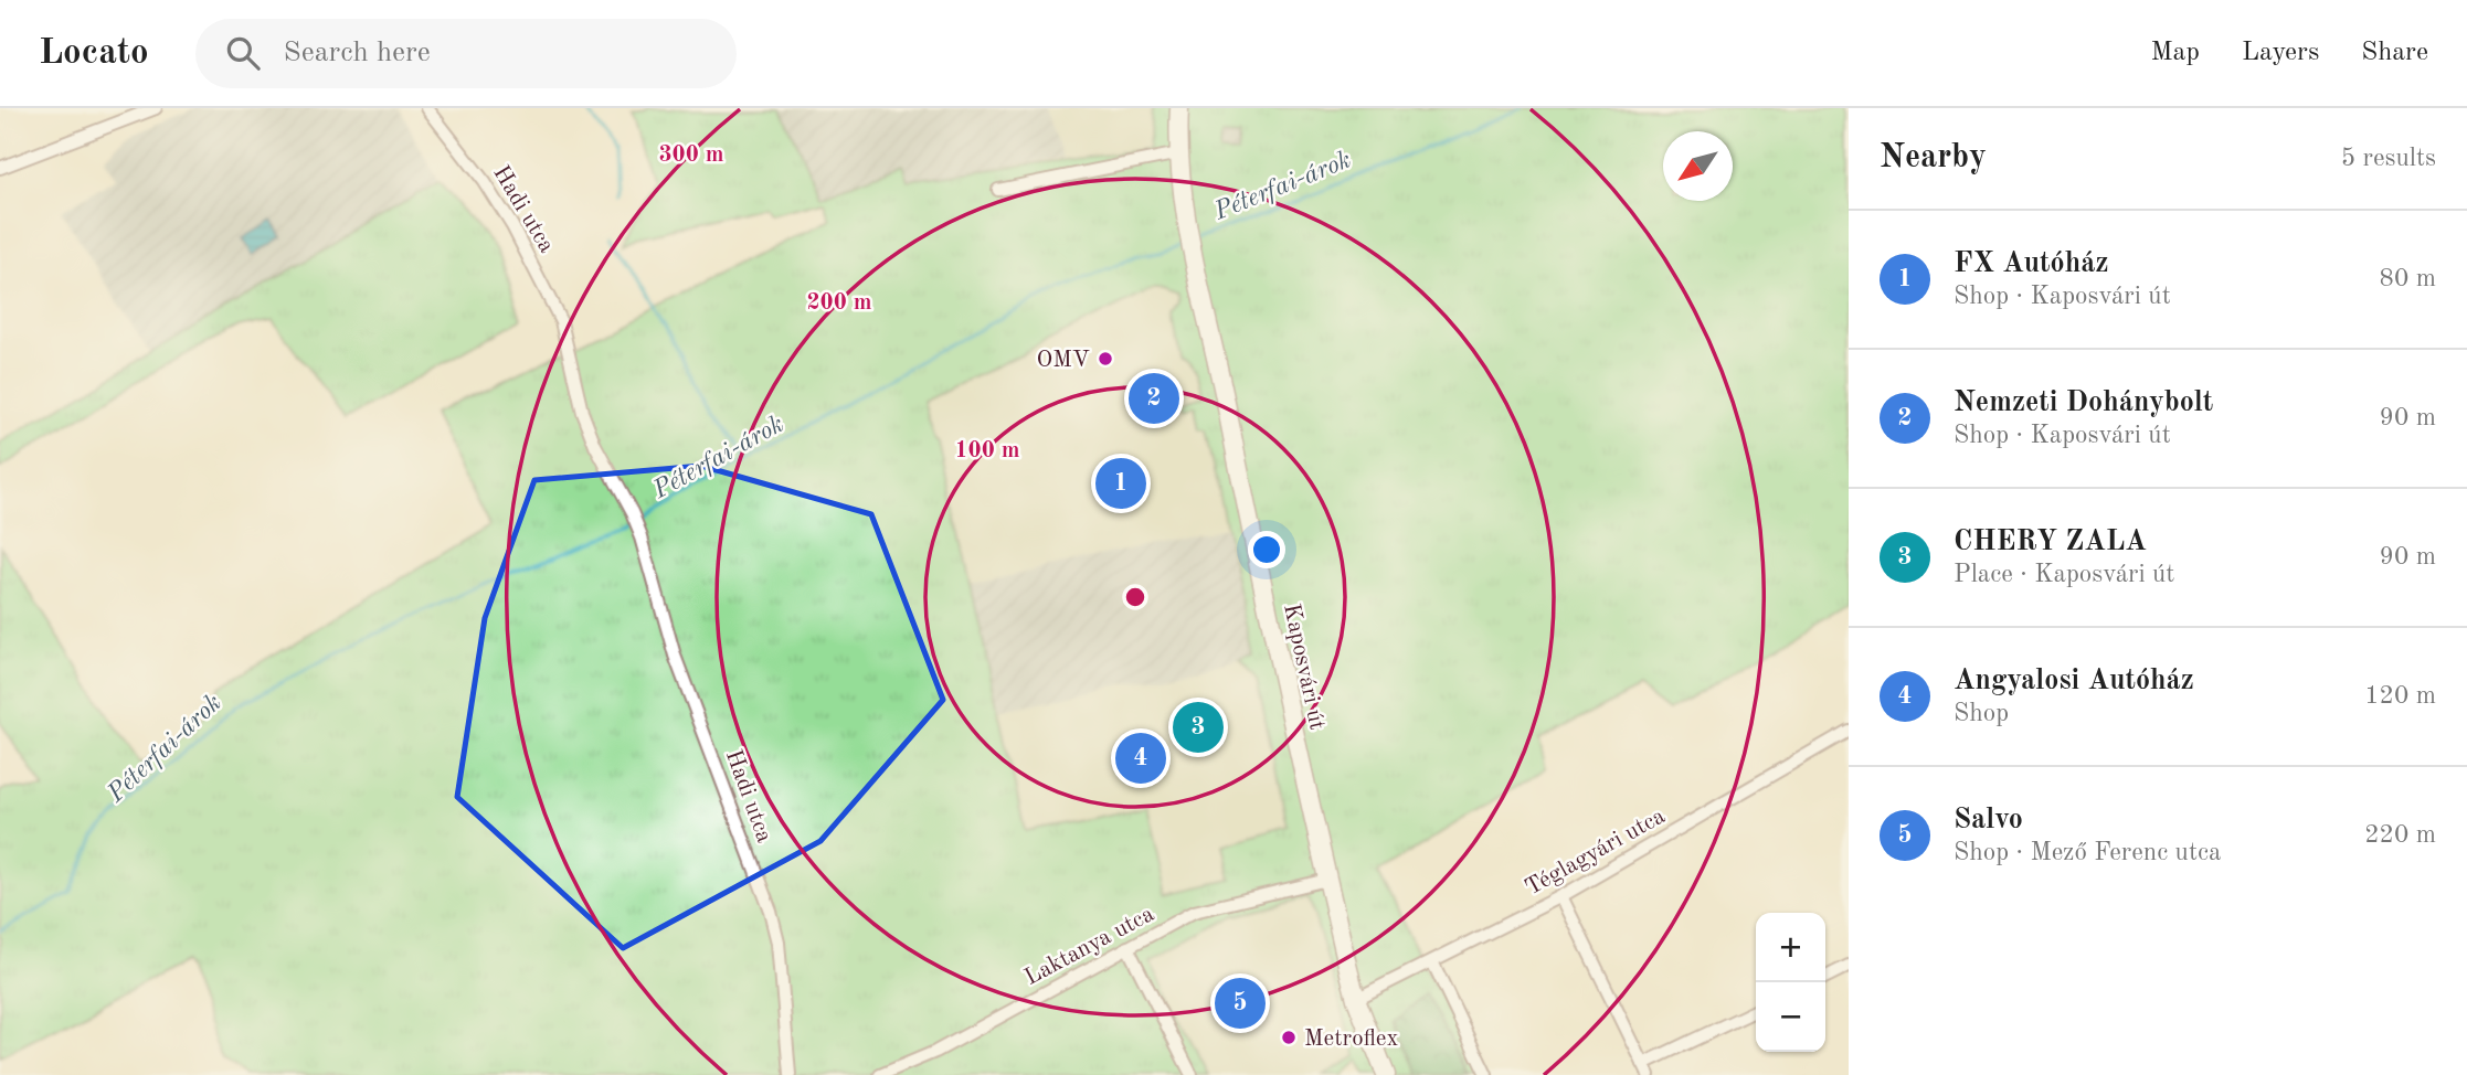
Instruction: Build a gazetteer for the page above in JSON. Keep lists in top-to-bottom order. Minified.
{"streets":{"main road":["Kaposvári út"],"street":["Hadi utca","Téglagyári utca","Laktanya utca"]},"crossings":[["Kaposvári út","Téglagyári utca"],["Kaposvári út","Laktanya utca"]],"water":["Péterfai-árok"],"places":["OMV","Metroflex"],"north":"bottom left","page":{"header":"Locato","search":"Search here","nav":["Map","Layers","Share"],"heading":["Nearby","5 results"],"list":[{"mark":"1","name":"FX Autóház","note":"Shop · Kaposvári út","value":"80 m"},{"mark":"2","name":"Nemzeti Dohánybolt","note":"Shop · Kaposvári út","value":"90 m"},{"mark":"3","name":"CHERY ZALA","note":"Place · Kaposvári út","value":"90 m"},{"mark":"4","name":"Angyalosi Autóház","note":"Shop","value":"120 m"},{"mark":"5","name":"Salvo","note":"Shop · Mező Ferenc utca","value":"220 m"}],"pins":["2","1","3","4","5"],"map_buttons":["+","−"]},"rings":["300 m","200 m","100 m"]}
